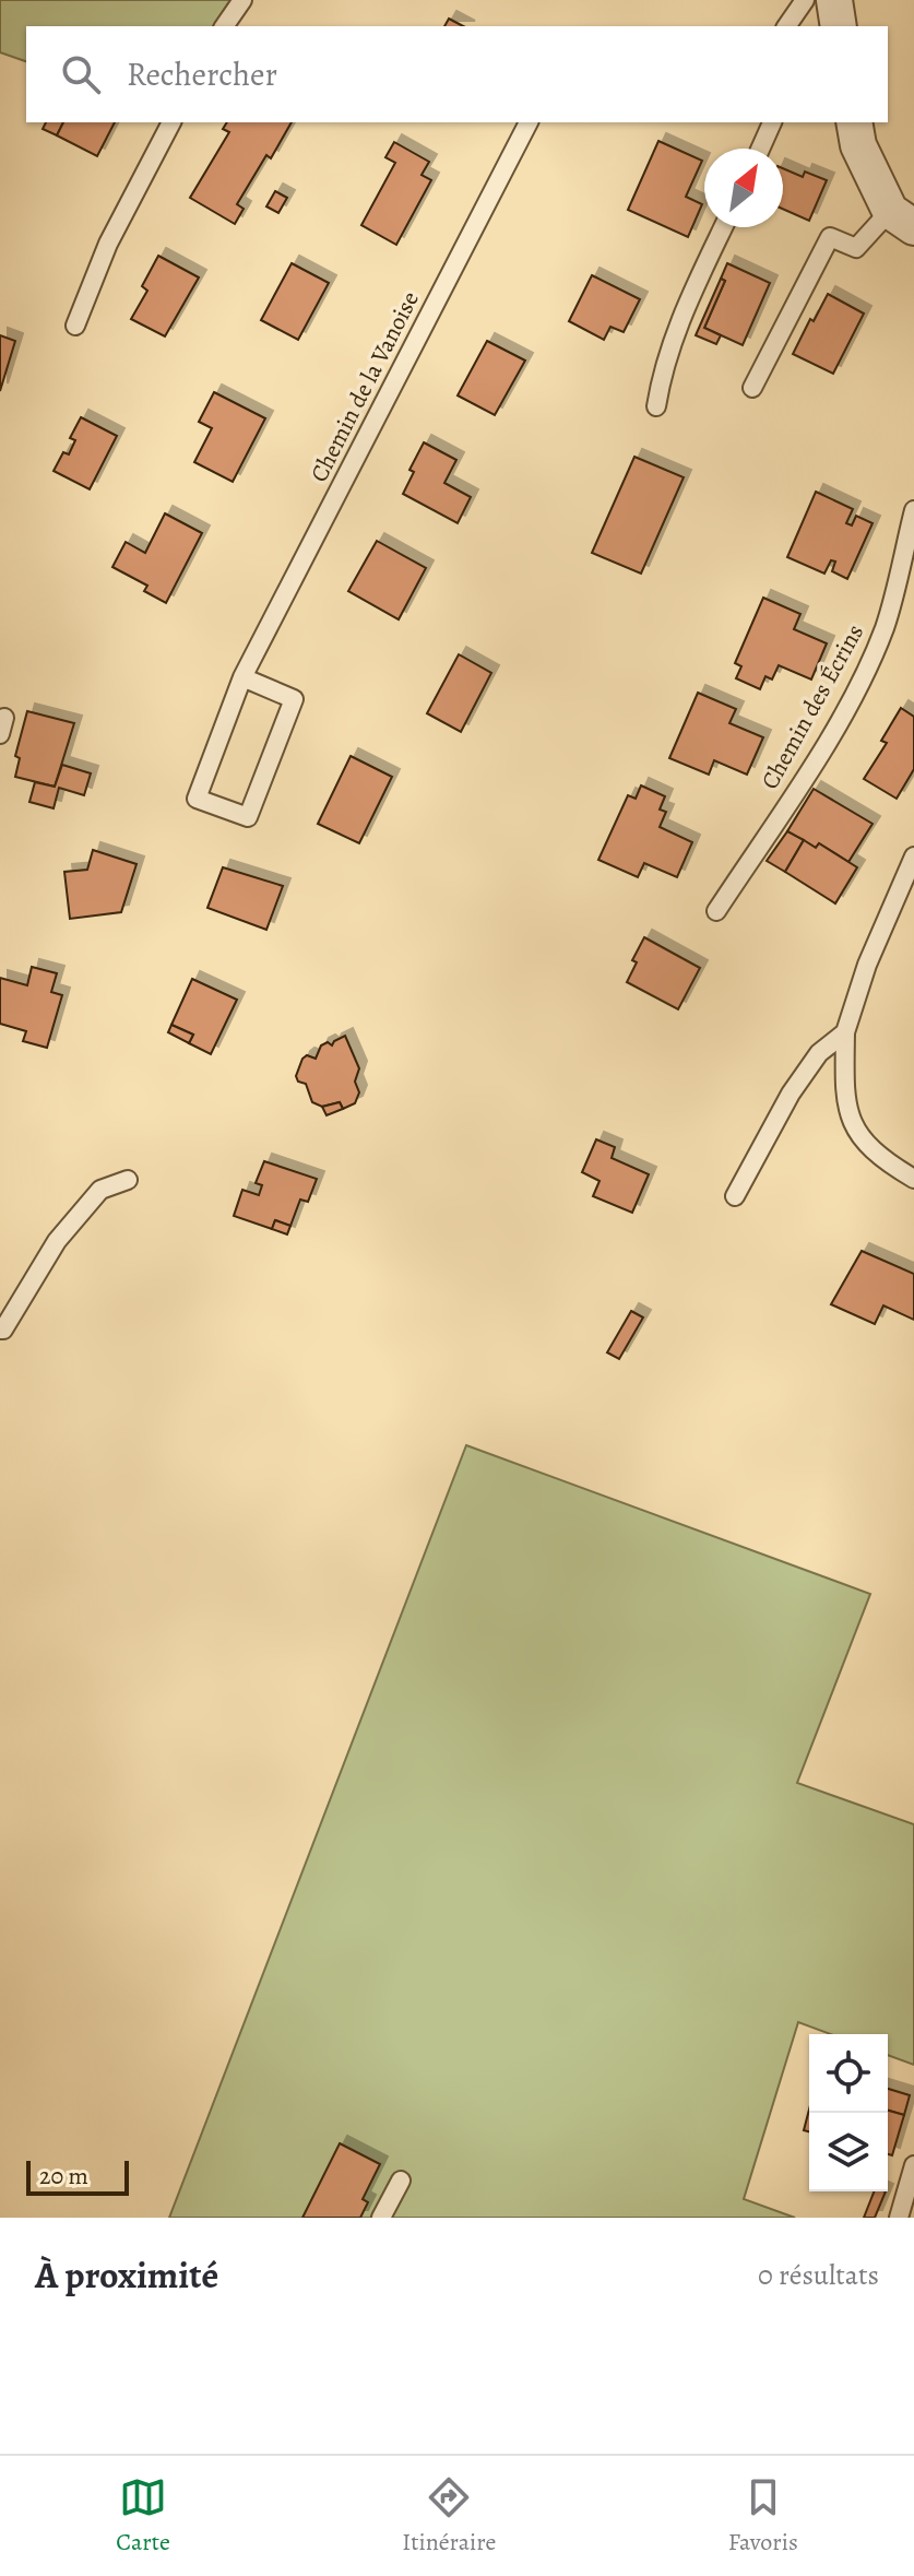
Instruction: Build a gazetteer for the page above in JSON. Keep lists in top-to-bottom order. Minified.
{"streets":{"lane":["Chemin de la Vanoise","Chemin des Écrins"]},"scale_bar":"20 m","north":"top right","page":{"search":"Rechercher","scale":"20 m","heading":["À proximité","0 résultats"],"nav":["Carte","Itinéraire","Favoris"]}}
